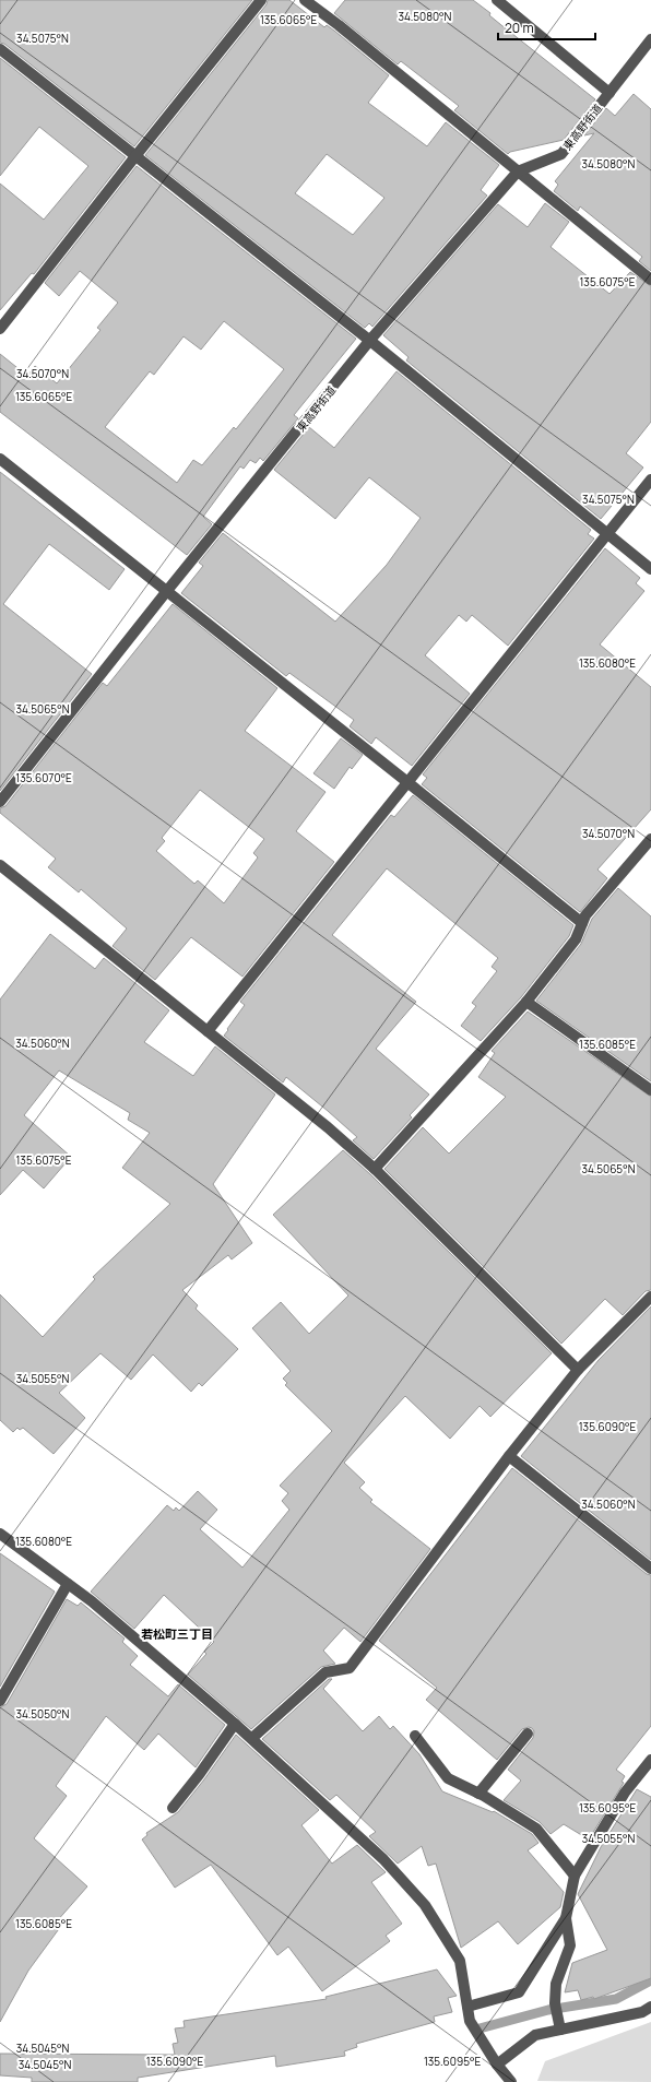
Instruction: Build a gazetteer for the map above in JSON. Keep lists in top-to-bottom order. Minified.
{"streets":{"street":["東高野街道"]},"districts":["若松町三丁目"],"scale_bar":"20 m","coordinates":["34.5080°N","135.6065°E","34.5075°N","135.6075°E","34.5070°N","135.6080°E","34.5065°N","135.6070°E","34.5060°N","135.6085°E","34.5055°N","135.6090°E","34.5050°N","135.6095°E","34.5045°N"]}
